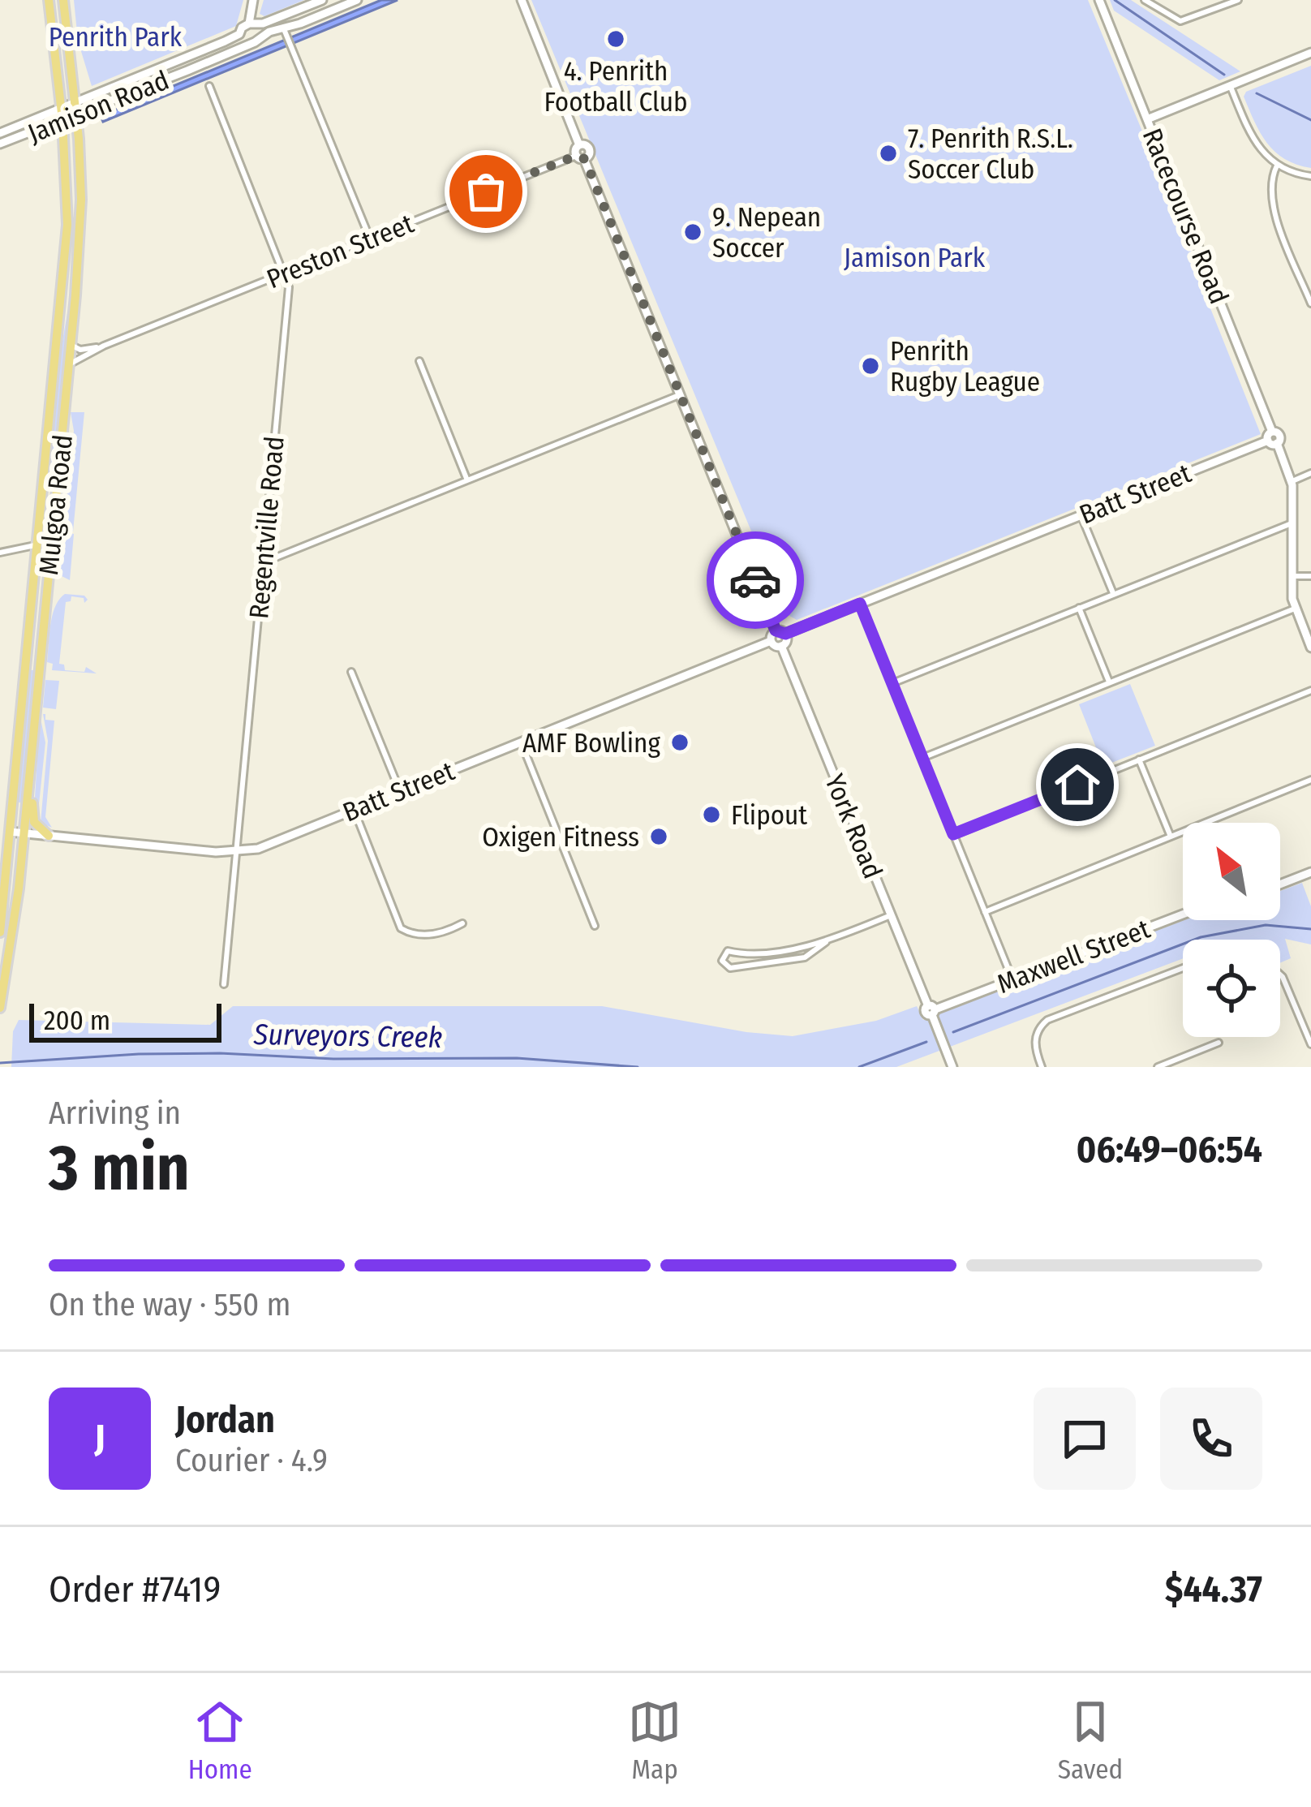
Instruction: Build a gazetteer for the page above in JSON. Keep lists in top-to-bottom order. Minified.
{"streets":{"main road":["Mulgoa Road"],"street":["Jamison Road","Racecourse Road","Preston Street","Batt Street","Regentville Road","York Road","Maxwell Street"]},"crossings":[["Jamison Road","Mulgoa Road"],["Racecourse Road","Batt Street"],["Preston Street","Mulgoa Road"],["Preston Street","Regentville Road"],["Batt Street","Mulgoa Road"],["Batt Street","Regentville Road"],["Batt Street","York Road"],["York Road","Maxwell Street"]],"water":["Surveyors Creek"],"parks":["Penrith Park","Jamison Park"],"places":["4. Penrith Football Club","7. Penrith R.S.L. Soccer Club","9. Nepean Soccer","Penrith Rugby League","AMF Bowling","Flipout","Oxigen Fitness"],"scale_bar":"200 m","north":"top left","page":{"scale":"200 m","heading":["3 min","Arriving in","06:49–06:54"],"panel":["Jordan","Courier · 4.9","Order #7419","$44.37"],"bar":"On the way · 550 m","round":"J","tabs":["Home","Map","Saved"]}}
